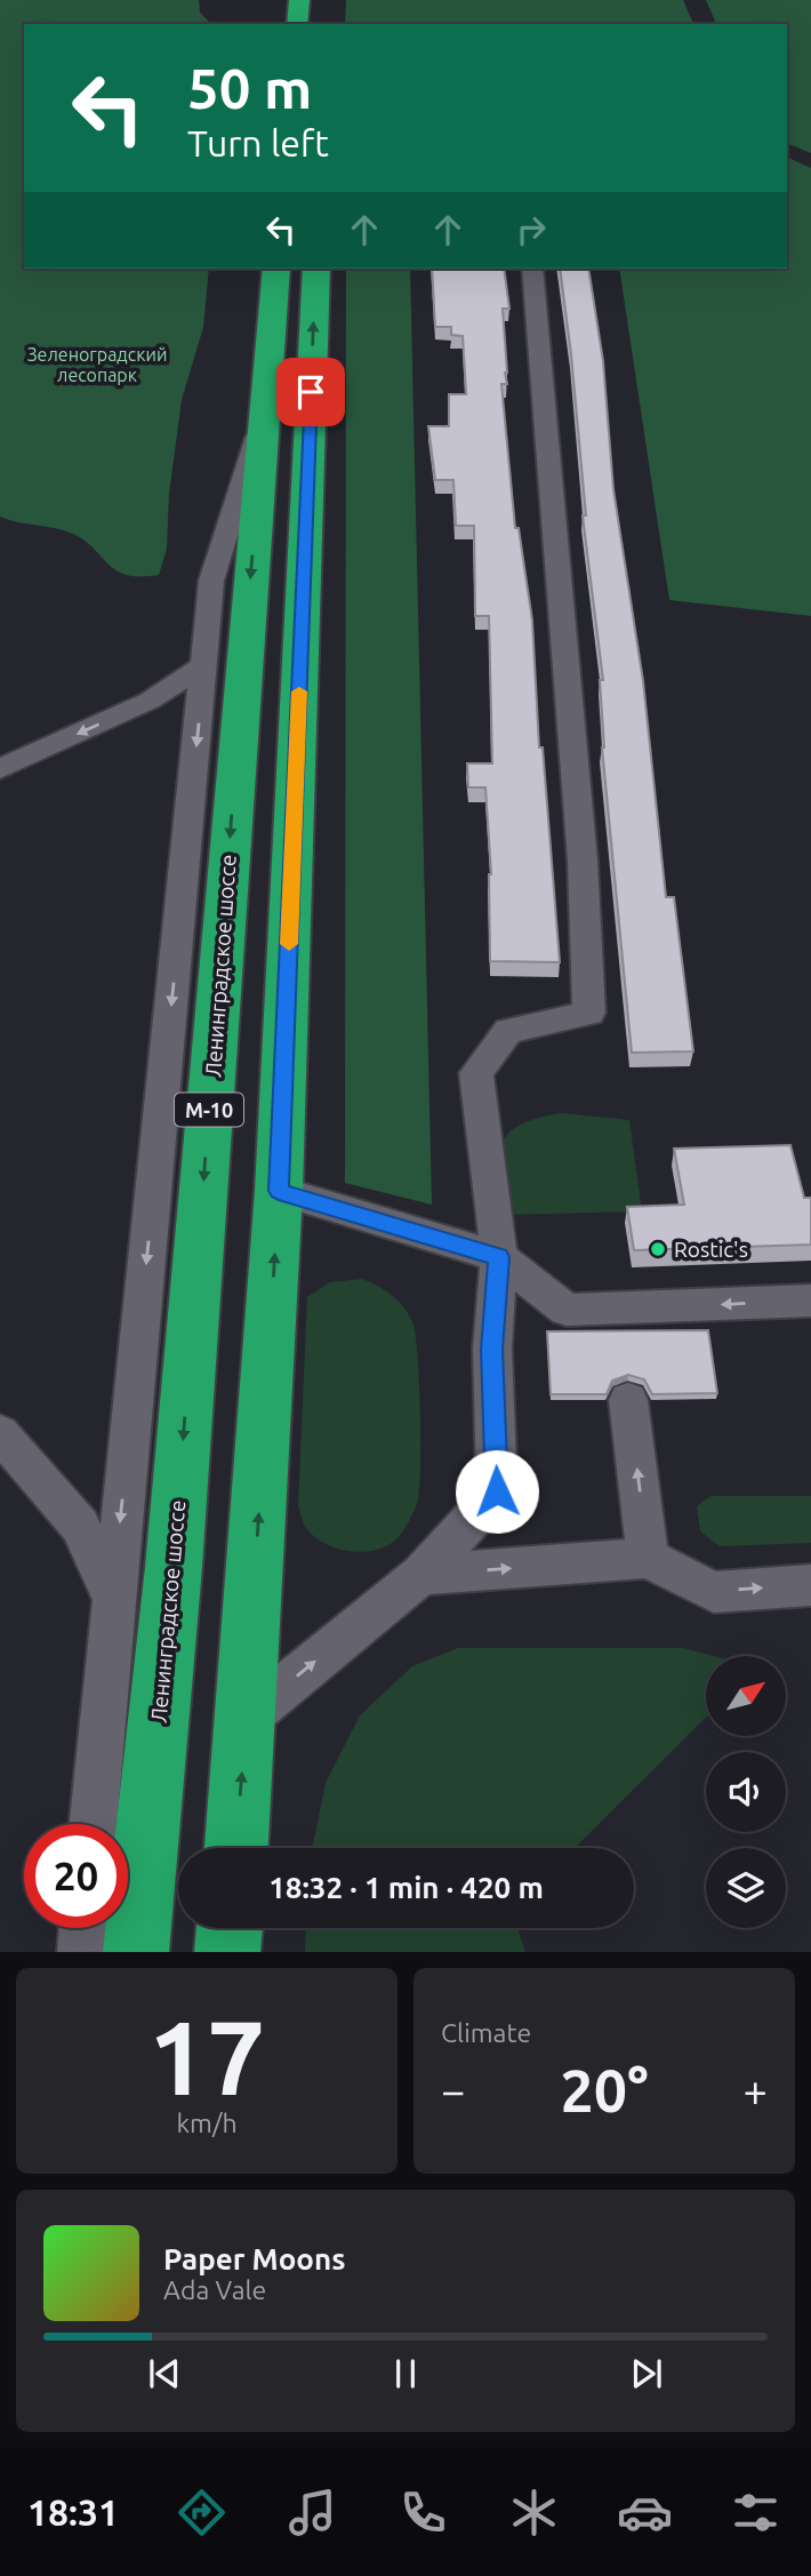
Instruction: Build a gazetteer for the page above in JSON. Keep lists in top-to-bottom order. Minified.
{"streets":{"highway":["Ленинградское шоссе","М-10"]},"parks":["Зеленоградский лесопарк"],"places":["Rostic's"],"north":"top right","page":{"turn":["50 m","Turn left"],"limit":"20","trip":"18:32 · 1 min · 420 m","tile":[["17","km/h"],"Climate"],"heat":["−","20°","+"],"song":["Paper Moons","Ada Vale"],"tabs":"18:31"}}
